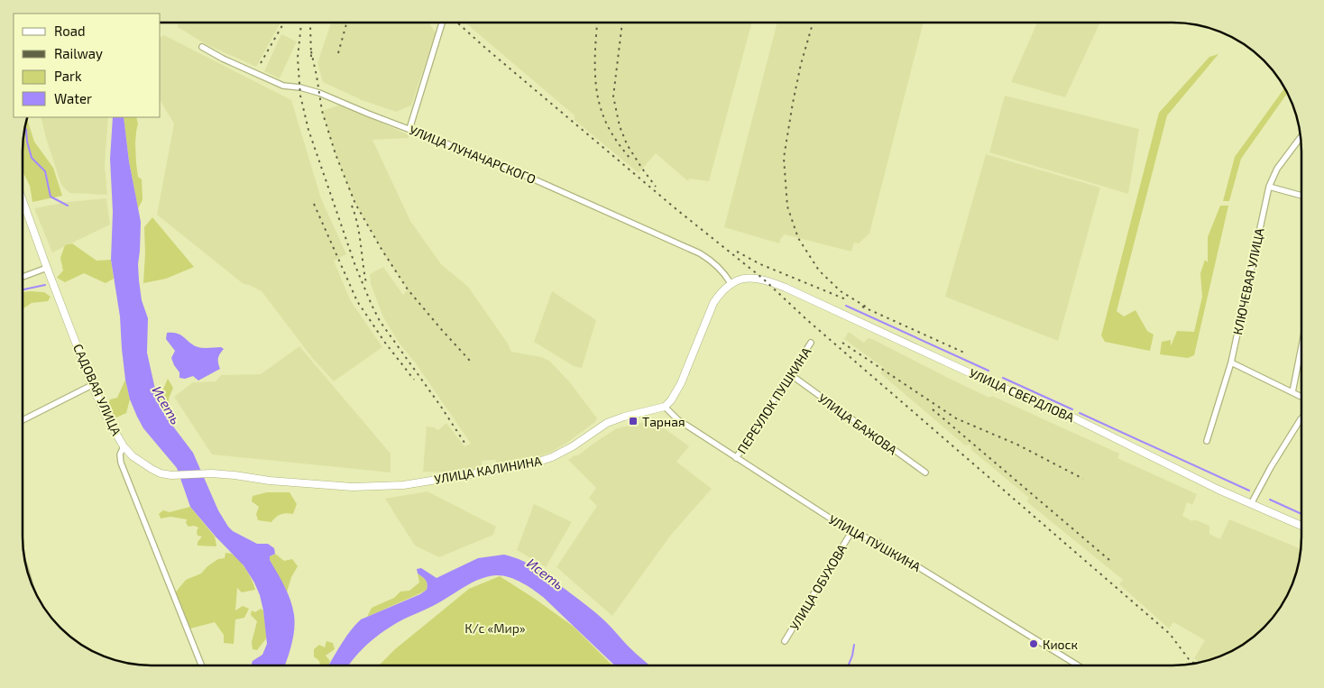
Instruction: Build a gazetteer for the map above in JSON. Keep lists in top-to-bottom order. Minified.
{"streets":{"main road":["САДОВАЯ УЛИЦА","УЛИЦА СВЕРДЛОВА","УЛИЦА КАЛИНИНА"],"street":["УЛИЦА ЛУНАЧАРСКОГО","КЛЮЧЕВАЯ УЛИЦА","ПЕРЕУЛОК ПУШКИНА","УЛИЦА БАЖОВА","УЛИЦА ПУШКИНА","УЛИЦА ОБУХОВА"]},"crossings":[["УЛИЦА ЛУНАЧАРСКОГО","УЛИЦА СВЕРДЛОВА"],["САДОВАЯ УЛИЦА","УЛИЦА КАЛИНИНА"],["ПЕРЕУЛОК ПУШКИНА","УЛИЦА БАЖОВА"],["ПЕРЕУЛОК ПУШКИНА","УЛИЦА ПУШКИНА"],["УЛИЦА КАЛИНИНА","УЛИЦА ПУШКИНА"],["УЛИЦА ПУШКИНА","УЛИЦА ОБУХОВА"]],"water":["Исеть"],"parks":["К/с «Мир»"],"places":{"transit":["Тарная"],"other":["Киоск"]},"legend":["Road","Railway","Park","Water"]}
